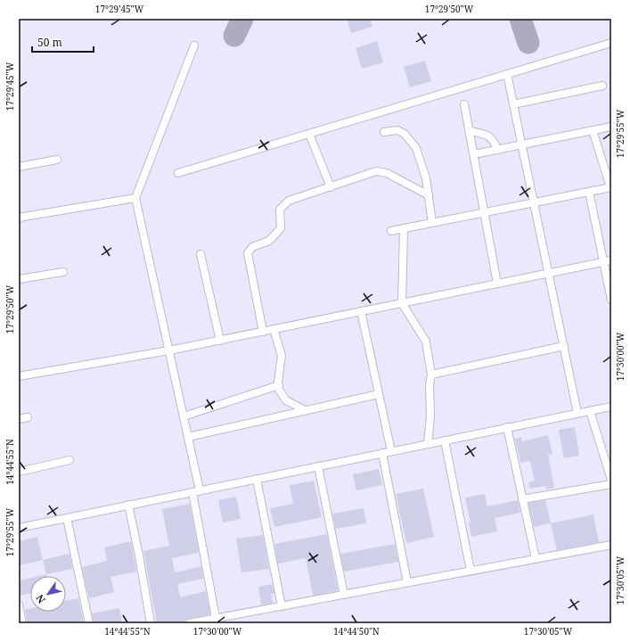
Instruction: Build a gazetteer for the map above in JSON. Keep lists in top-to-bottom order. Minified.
{"scale_bar":"50 m","north":"bottom left","coordinates":["17°29'45\"W","17°29'50\"W","17°29'55\"W","17°30'00\"W","14°44'55\"N","17°30'05\"W","14°44'50\"N"]}
